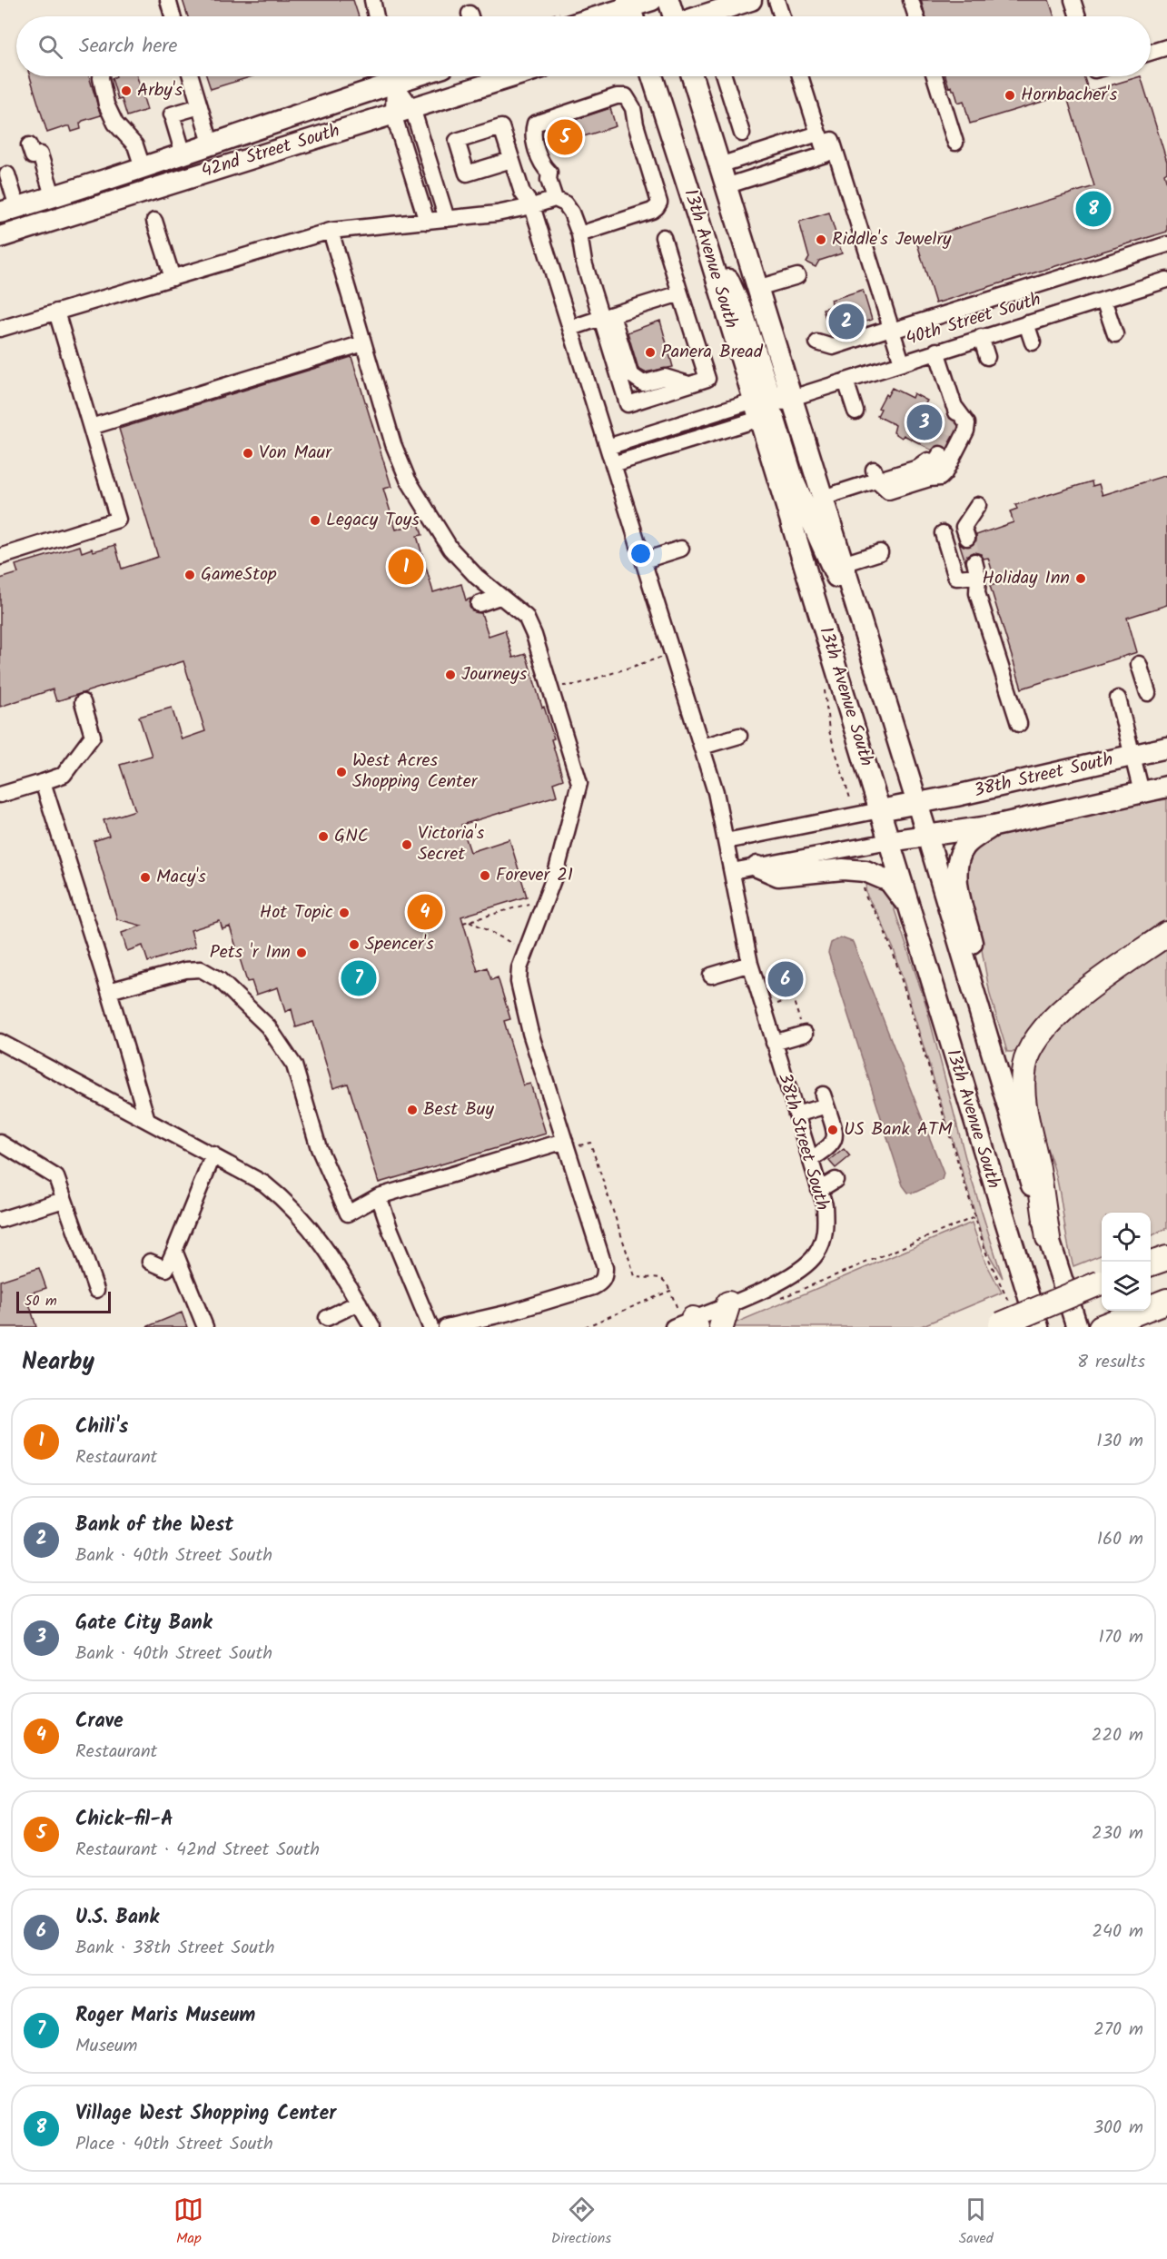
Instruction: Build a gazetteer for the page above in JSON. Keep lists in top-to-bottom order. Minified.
{"streets":{"main road":["42nd Street South","13th Avenue South","38th Street South"],"street":["40th Street South"]},"crossings":[["13th Avenue South","40th Street South"],["13th Avenue South","38th Street South"]],"places":["Arby's","Hornbacher's","Riddle's Jewelry","Panera Bread","Von Maur","Legacy Toys","GameStop","Holiday Inn","Journeys","West Acres Shopping Center","GNC","Victoria's Secret","Forever 21","Macy's","Hot Topic","Spencer's","Pets 'r Inn","Best Buy","US Bank ATM"],"scale_bar":"50 m","page":{"search":"Search here","pins":["5","8","2","3","1","4","7","6"],"scale":"50 m","heading":["Nearby","8 results"],"list":[{"mark":"1","name":"Chili's","note":"Restaurant","value":"130 m"},{"mark":"2","name":"Bank of the West","note":"Bank · 40th Street South","value":"160 m"},{"mark":"3","name":"Gate City Bank","note":"Bank · 40th Street South","value":"170 m"},{"mark":"4","name":"Crave","note":"Restaurant","value":"220 m"},{"mark":"5","name":"Chick-fil-A","note":"Restaurant · 42nd Street South","value":"230 m"},{"mark":"6","name":"U.S. Bank","note":"Bank · 38th Street South","value":"240 m"},{"mark":"7","name":"Roger Maris Museum","note":"Museum","value":"270 m"},{"mark":"8","name":"Village West Shopping Center","note":"Place · 40th Street South","value":"300 m"}],"nav":["Map","Directions","Saved"]}}
